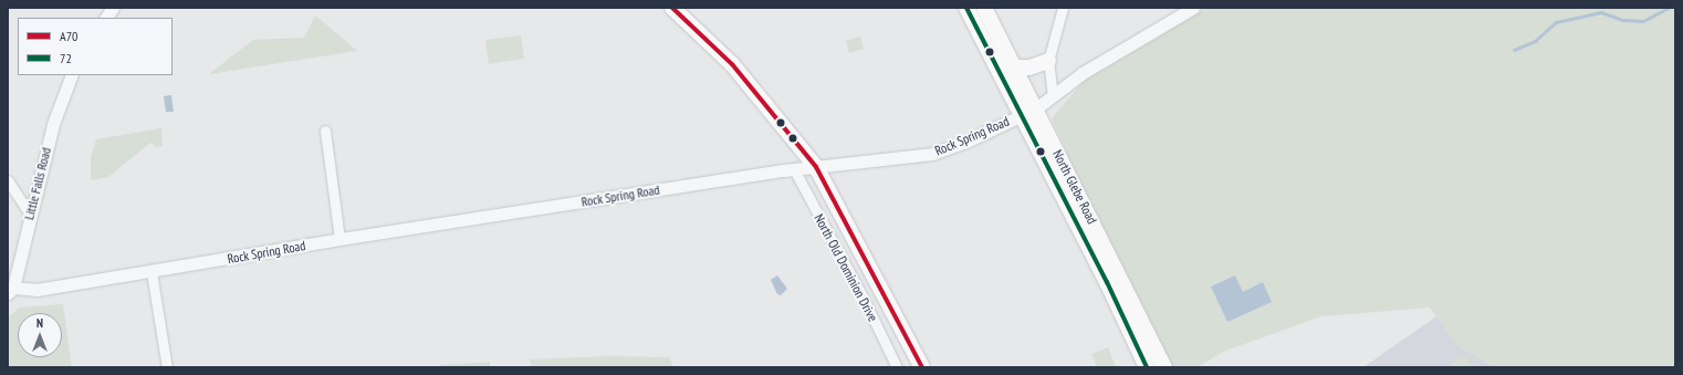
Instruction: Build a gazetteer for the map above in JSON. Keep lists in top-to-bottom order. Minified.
{"streets":{"main road":["North Glebe Road"],"street":["Rock Spring Road","Little Falls Road","North Old Dominion Drive"]},"crossings":[["Rock Spring Road","Little Falls Road"],["Rock Spring Road","North Glebe Road"],["Rock Spring Road","North Old Dominion Drive"]],"lines":["transit line A70","transit line 72"],"legend":["A70","72"],"north":"top"}
